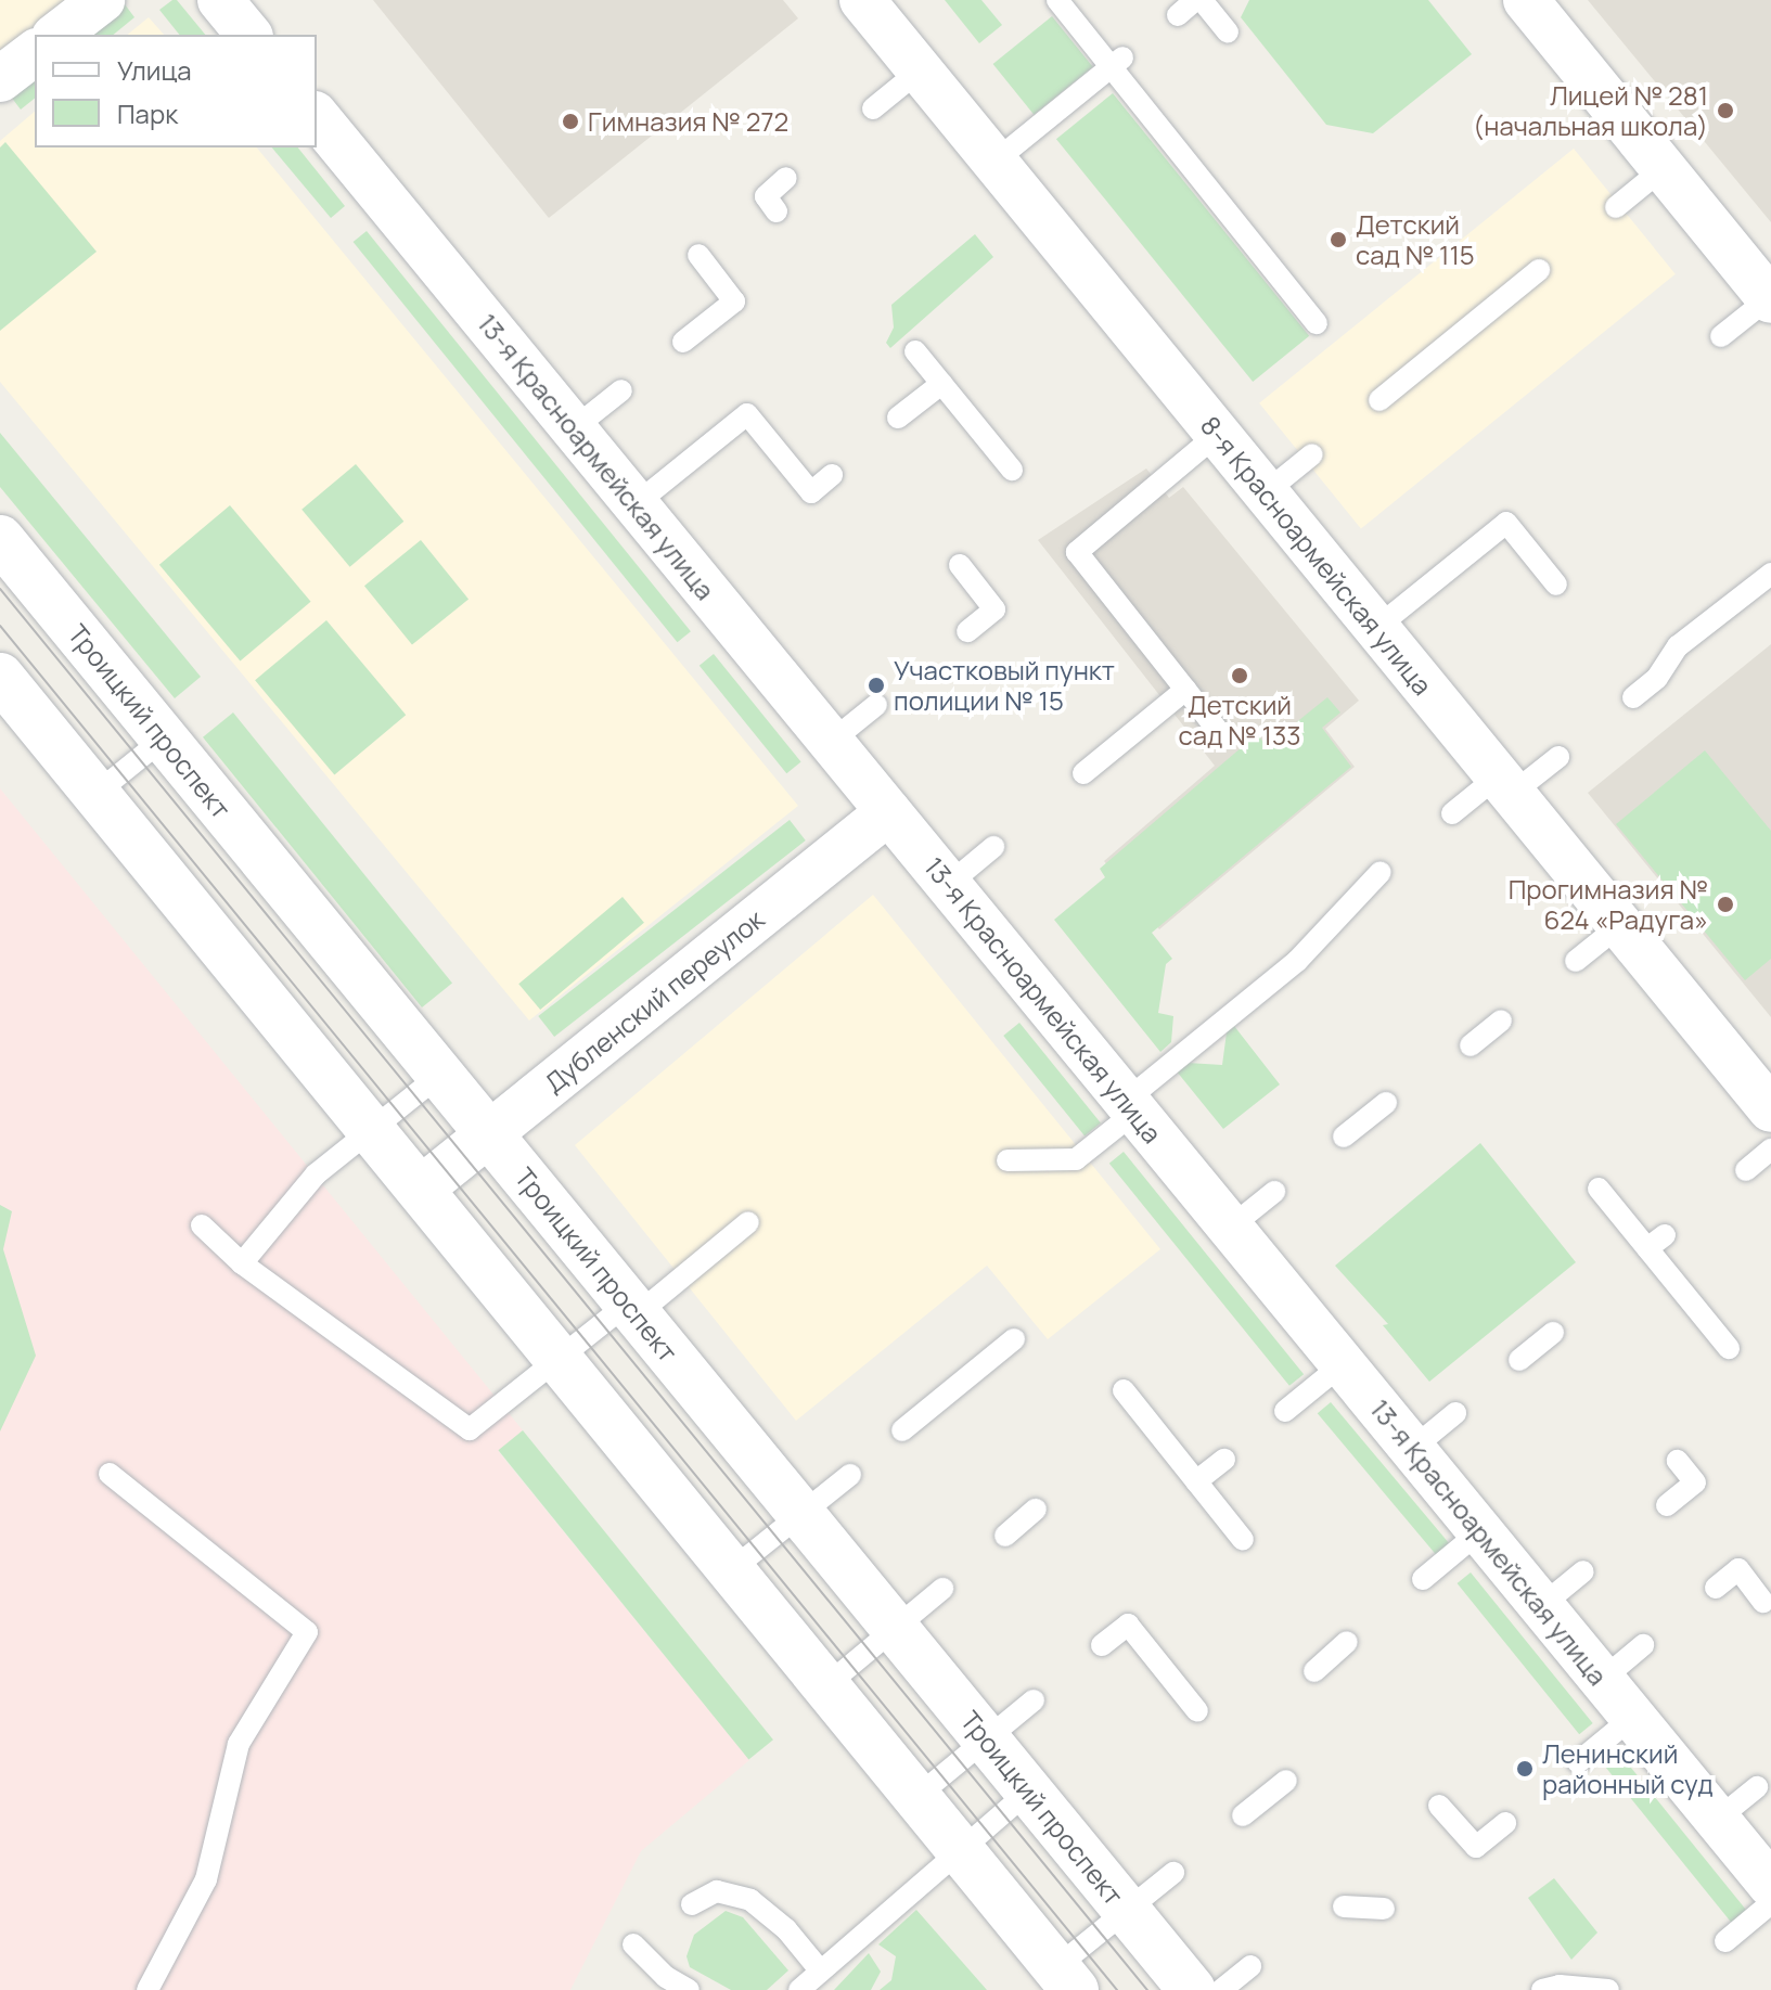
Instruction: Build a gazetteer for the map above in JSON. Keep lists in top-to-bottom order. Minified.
{"streets":{"main road":["Троицкий проспект"],"street":["13-я Красноармейская улица","8-я Красноармейская улица","Дубленский переулок"]},"crossings":[["13-я Красноармейская улица","Дубленский переулок"],["Троицкий проспект","Дубленский переулок"]],"places":["Лицей № 281 (начальная школа)","Гимназия № 272","Детский сад № 115","Детский сад № 133","Участковый пункт полиции № 15","Прогимназия № 624 «Радуга»","Ленинский районный суд"],"legend":["Улица","Парк"]}
